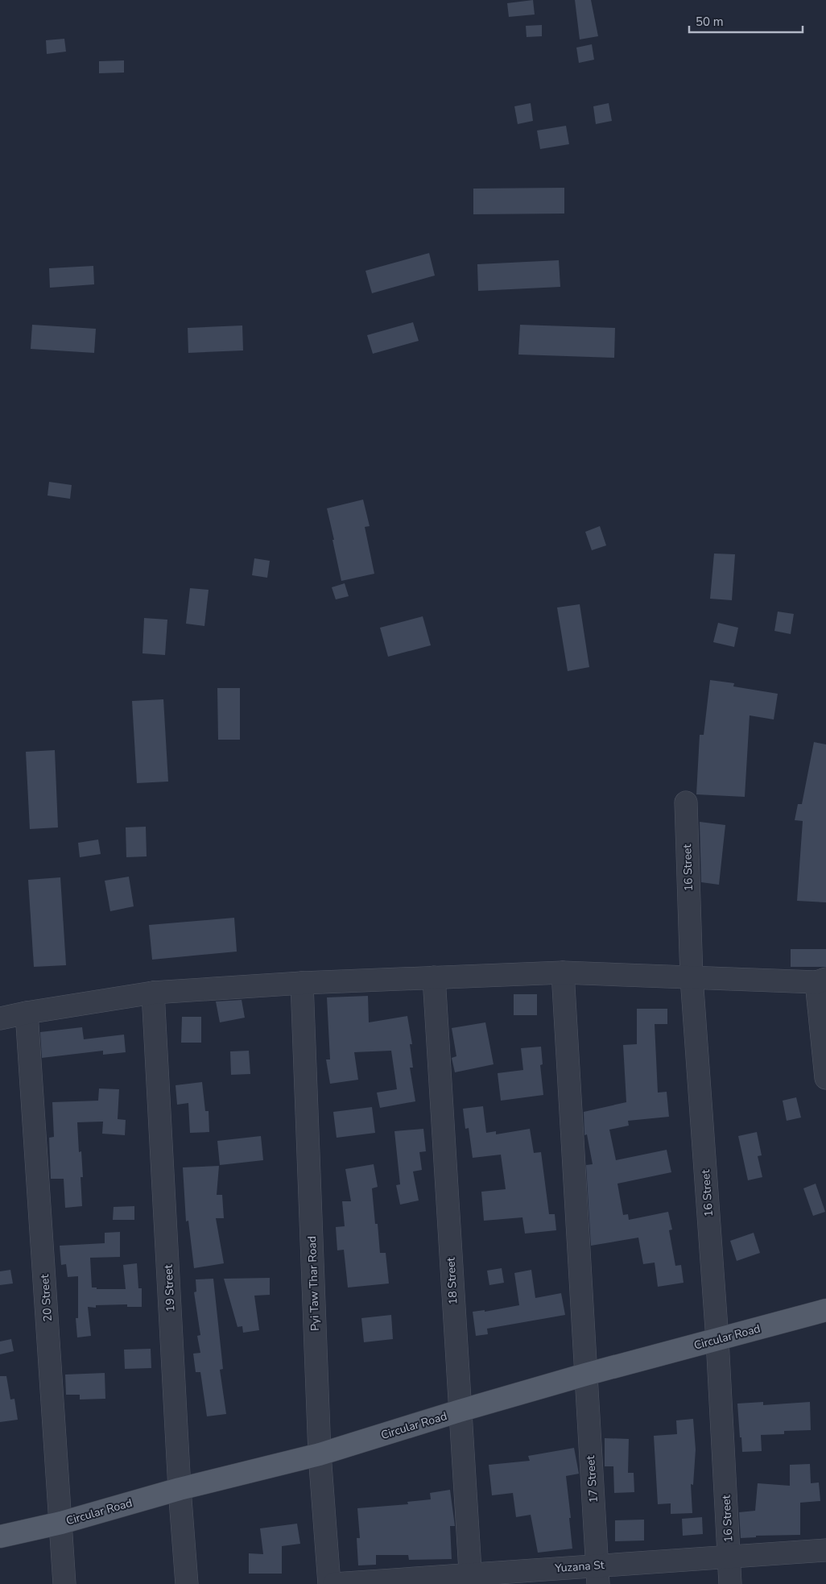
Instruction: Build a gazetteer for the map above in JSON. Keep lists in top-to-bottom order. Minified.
{"streets":{"main road":["Circular Road"],"street":["16 Street","18 Street","Pyi Taw Thar Road","19 Street","20 Street","17 Street","Yuzana St"]},"crossings":[["16 Street","Circular Road"],["16 Street","Yuzana St"],["18 Street","Circular Road"],["18 Street","Yuzana St"],["Pyi Taw Thar Road","Circular Road"],["19 Street","Circular Road"],["20 Street","Circular Road"],["Circular Road","17 Street"],["17 Street","Yuzana St"]],"scale_bar":"50 m"}
